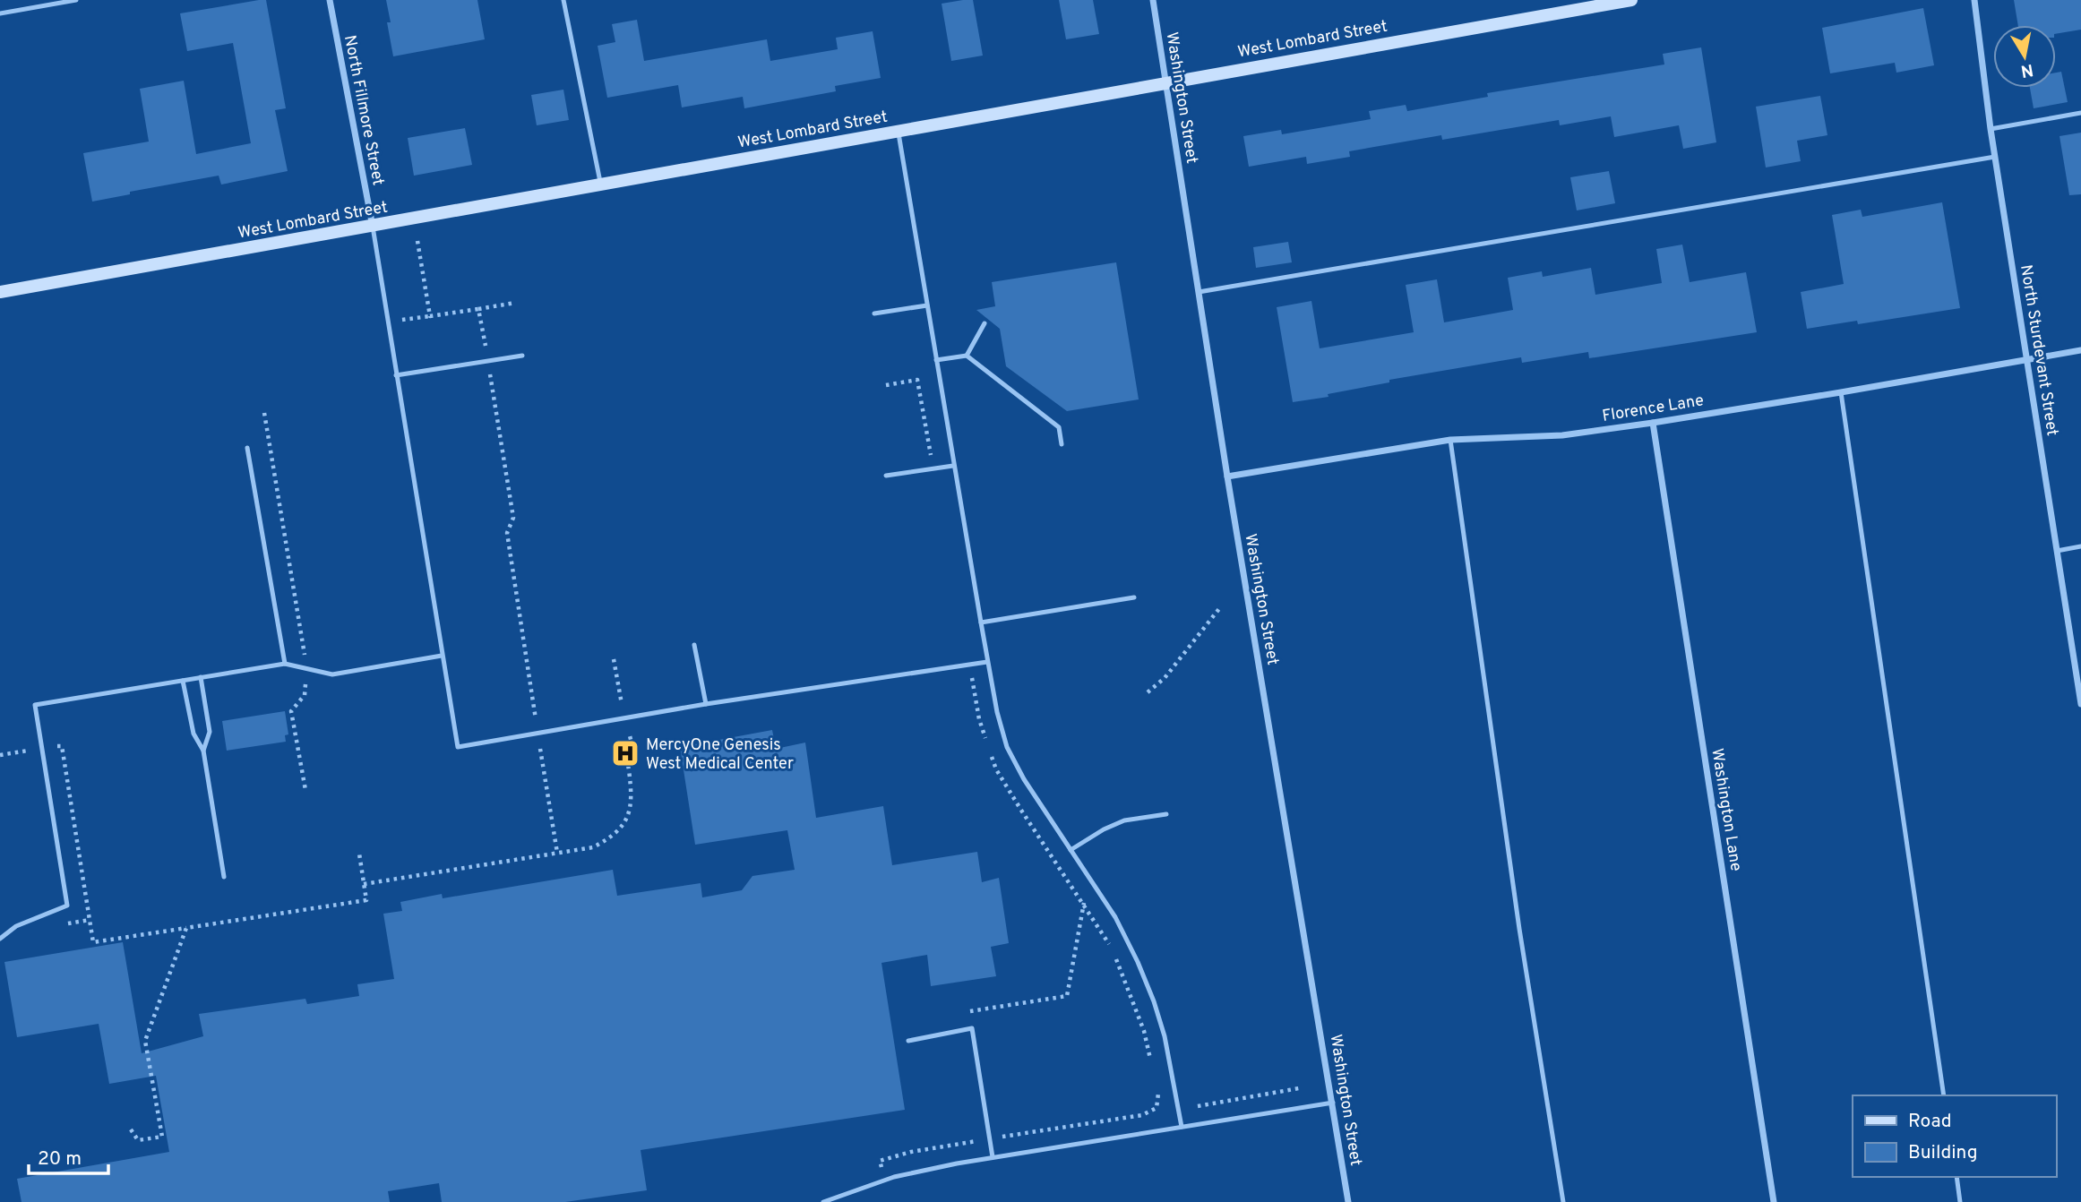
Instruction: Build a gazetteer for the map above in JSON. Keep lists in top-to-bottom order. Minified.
{"streets":{"street":["West Lombard Street","Washington Street","North Fillmore Street","North Sturdevant Street","Florence Lane","Washington Lane"]},"crossings":[["West Lombard Street","Washington Street"],["West Lombard Street","North Fillmore Street"],["Washington Street","Florence Lane"],["North Sturdevant Street","Florence Lane"],["Florence Lane","Washington Lane"]],"places":{"hospital":["MercyOne Genesis West Medical Center"]},"legend":["Road","Building"],"scale_bar":"20 m","north":"bottom"}
